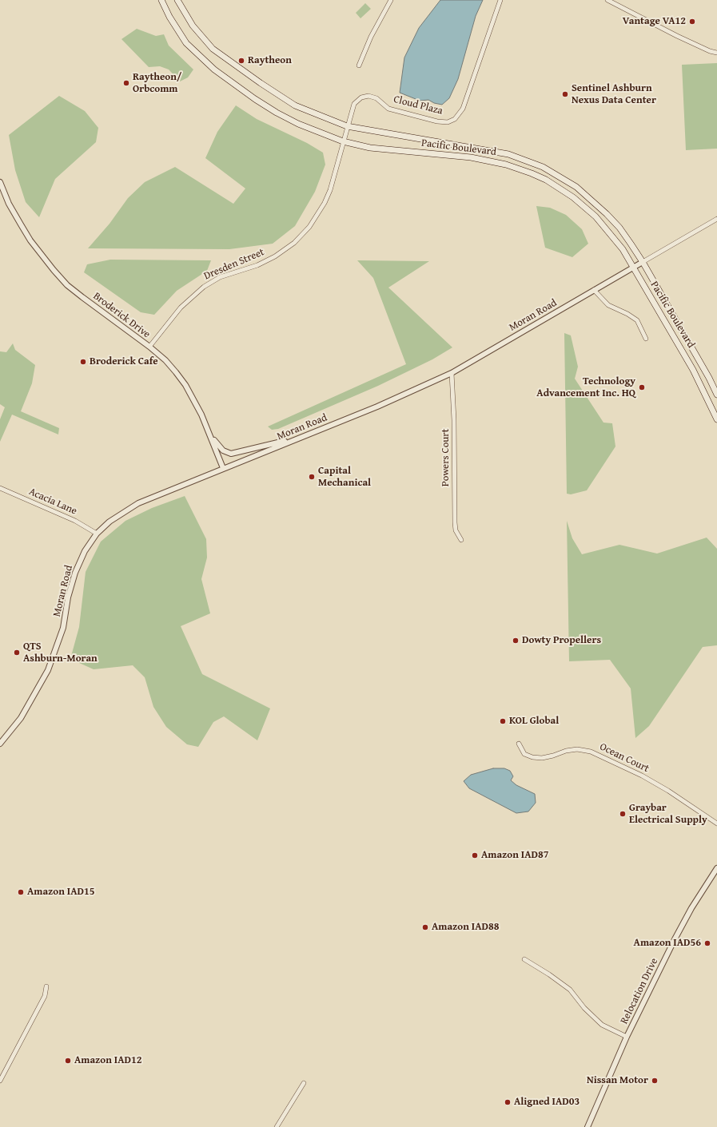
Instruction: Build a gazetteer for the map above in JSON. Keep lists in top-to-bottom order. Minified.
{"streets":{"main road":["Pacific Boulevard"],"street":["Cloud Plaza","Dresden Street","Broderick Drive","Moran Road","Powers Court","Acacia Lane","Ocean Court","Relocation Drive"]},"crossings":[["Cloud Plaza","Pacific Boulevard"],["Cloud Plaza","Dresden Street"],["Pacific Boulevard","Dresden Street"],["Pacific Boulevard","Moran Road"],["Dresden Street","Broderick Drive"],["Broderick Drive","Moran Road"],["Moran Road","Powers Court"],["Moran Road","Acacia Lane"]],"places":["Vantage VA12","Raytheon","Raytheon/ Orbcomm","Sentinel Ashburn Nexus Data Center","Broderick Cafe","Technology Advancement Inc. HQ","Capital Mechanical","Dowty Propellers","QTS Ashburn-Moran","KOL Global","Graybar Electrical Supply","Amazon IAD87","Amazon IAD15","Amazon IAD88","Amazon IAD56","Amazon IAD12","Nissan Motor","Aligned IAD03"]}
